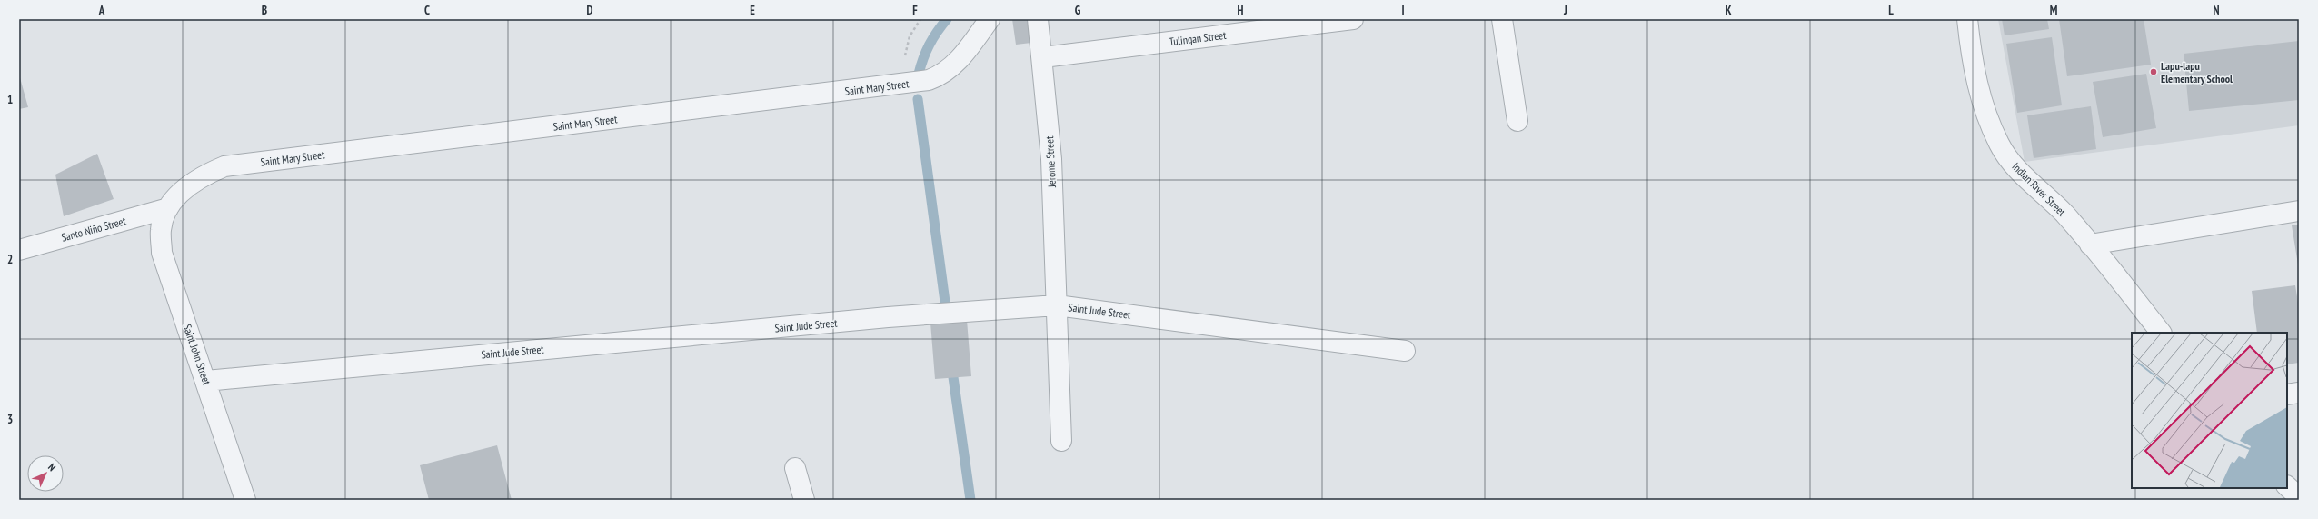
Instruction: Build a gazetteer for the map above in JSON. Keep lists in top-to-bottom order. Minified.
{"streets":{"street":["Tulingan Street","Saint Mary Street","Jerome Street","Indian River Street","Santo Niño Street","Saint Jude Street","Saint John Street"]},"crossings":[["Tulingan Street","Jerome Street"],["Saint Mary Street","Santo Niño Street"],["Saint Mary Street","Saint John Street"],["Jerome Street","Saint Jude Street"],["Santo Niño Street","Saint John Street"],["Saint Jude Street","Saint John Street"]],"places":["Lapu-lapu Elementary School"],"north":"top right","grid":{"columns":["A","B","C","D","E","F","G","H","I","J","K","L","M","N"],"rows":["1","2","3"]}}
